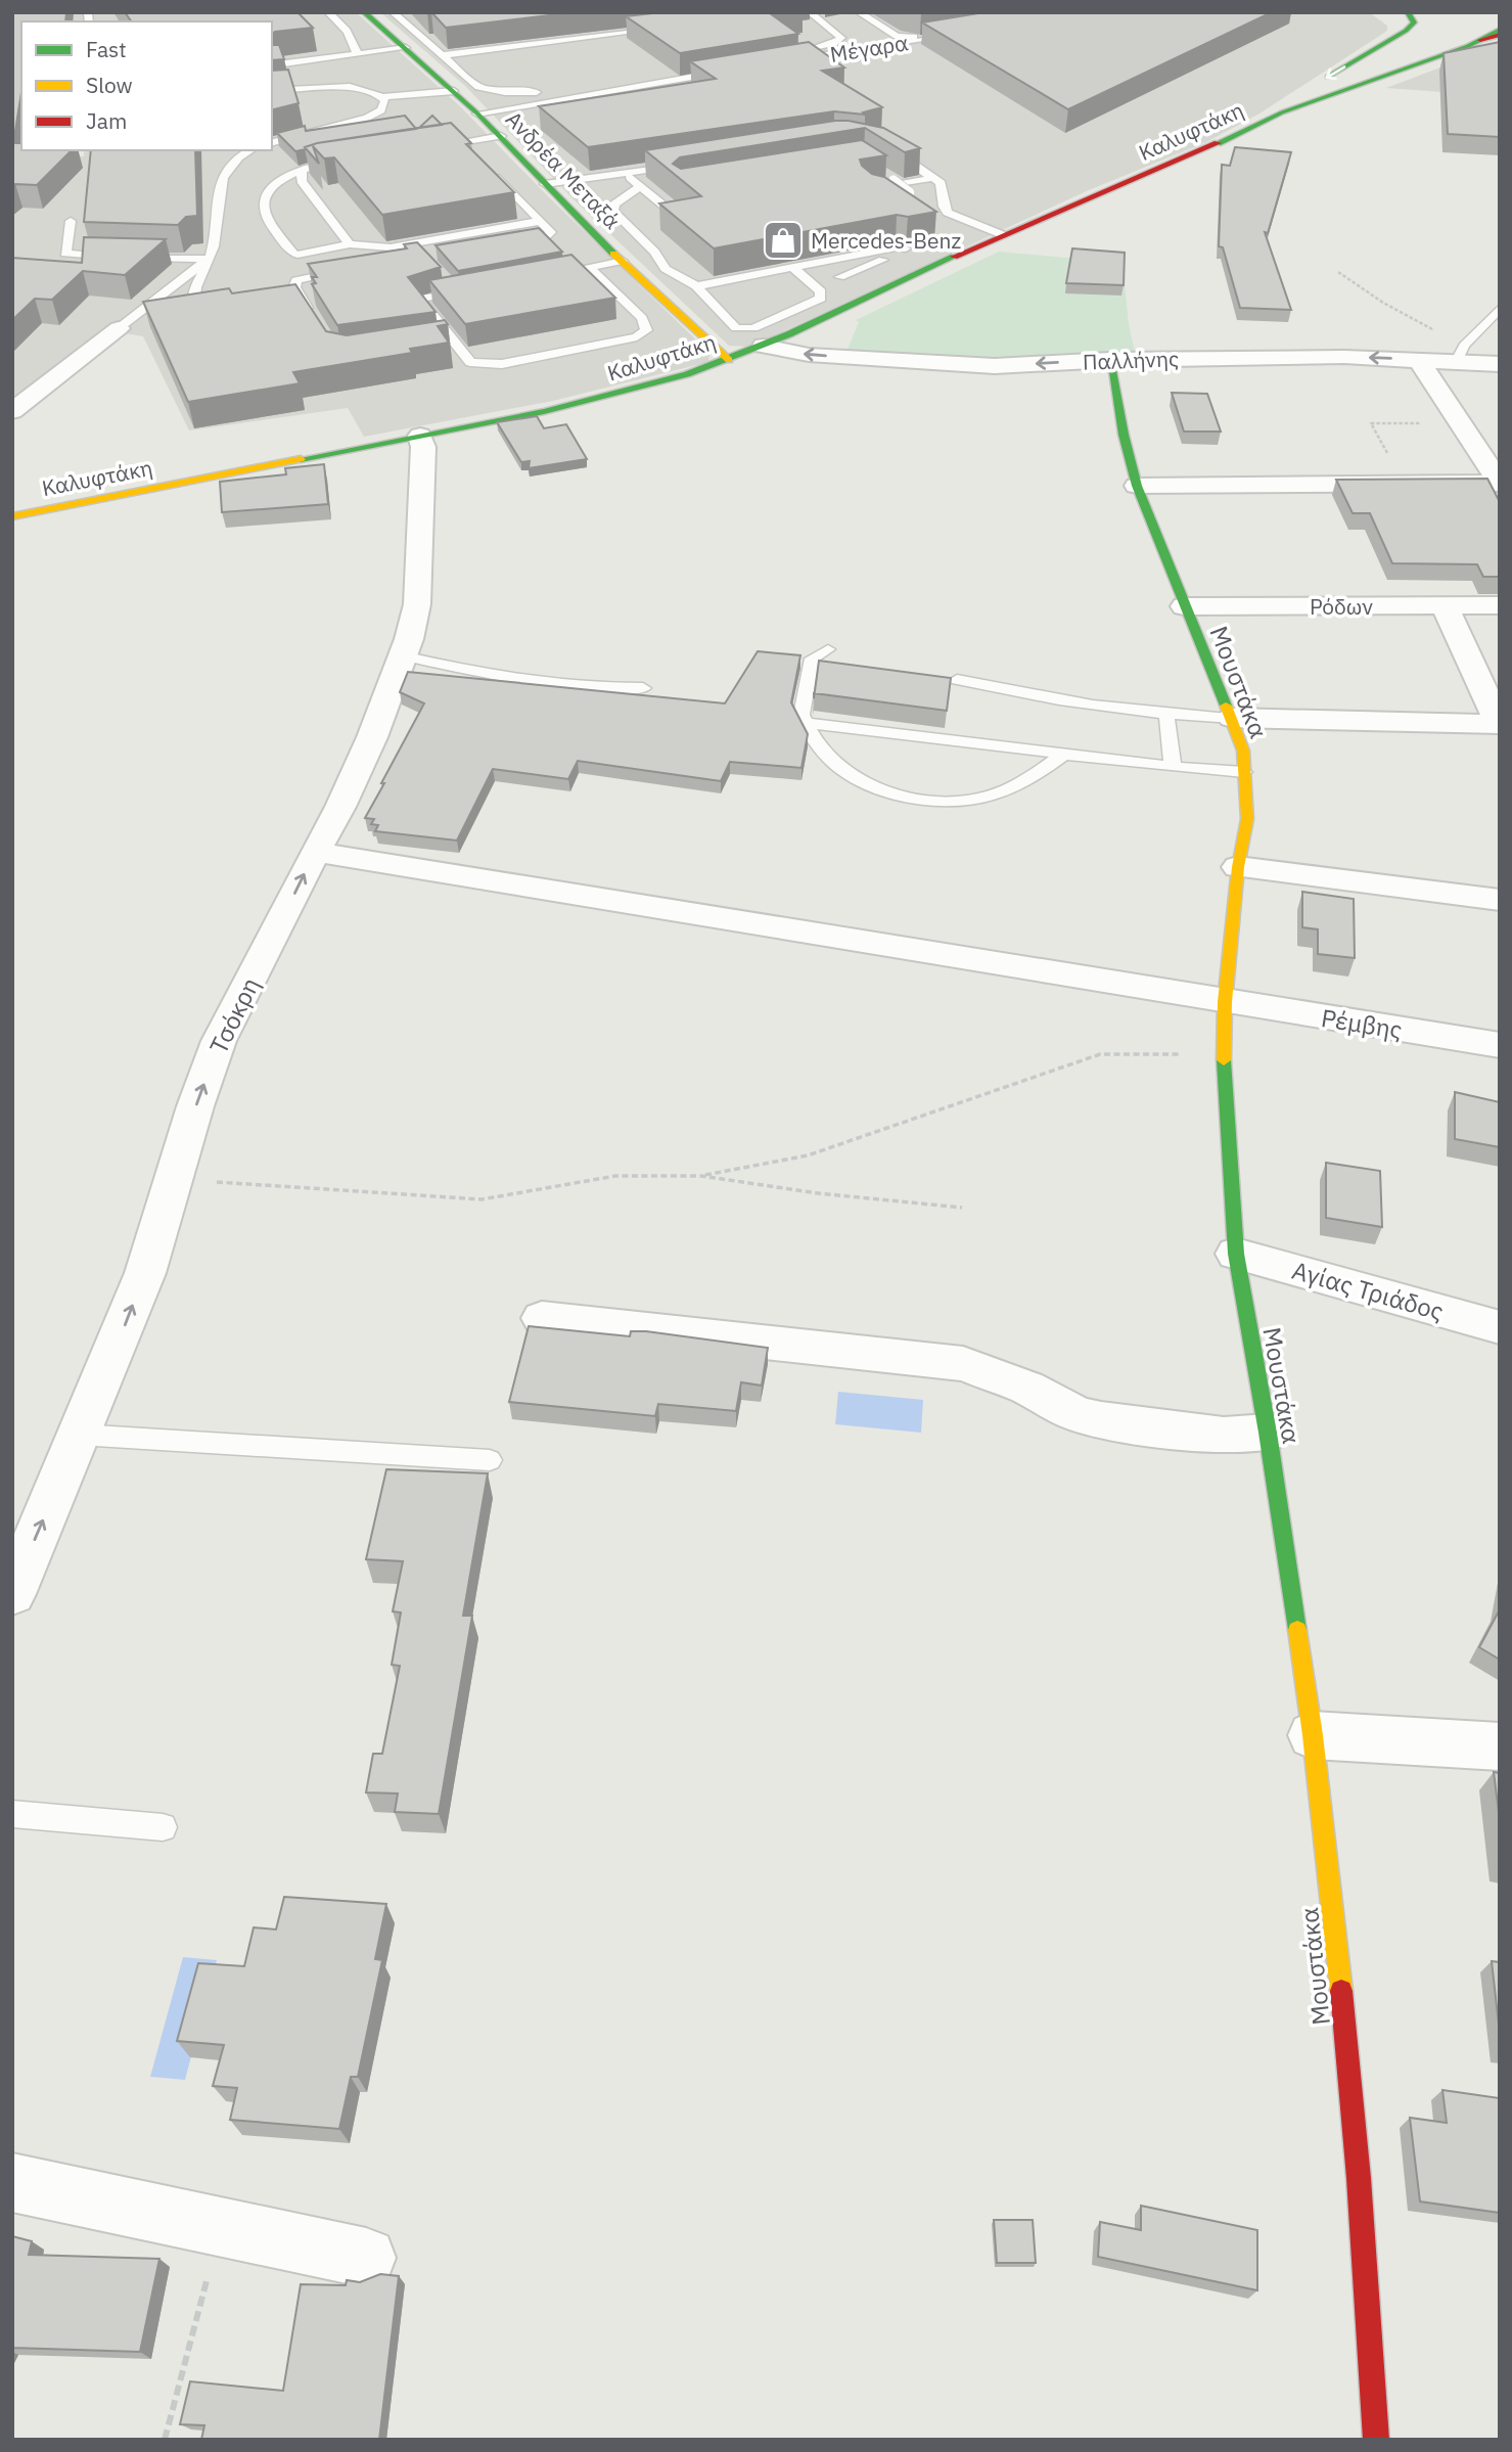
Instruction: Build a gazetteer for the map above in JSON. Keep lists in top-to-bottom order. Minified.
{"streets":{"main road":["Καλυφτάκη","Ανδρέα Μεταξά","Μουστάκα"],"street":["Παλλήνης","Ρόδων","Τσόκρη","Ρέμβης","Αγίας Τριάδος"],"lane":["Μέγαρα"]},"crossings":[["Καλυφτάκη","Ανδρέα Μεταξά"],["Καλυφτάκη","Παλλήνης"],["Καλυφτάκη","Τσόκρη"],["Παλλήνης","Μουστάκα"],["Ρόδων","Μουστάκα"],["Μουστάκα","Ρέμβης"],["Μουστάκα","Αγίας Τριάδος"],["Τσόκρη","Ρέμβης"]],"one_way":["Τσόκρη"],"places":{"shop":["Mercedes-Benz"]},"legend":["Fast","Slow","Jam"]}
